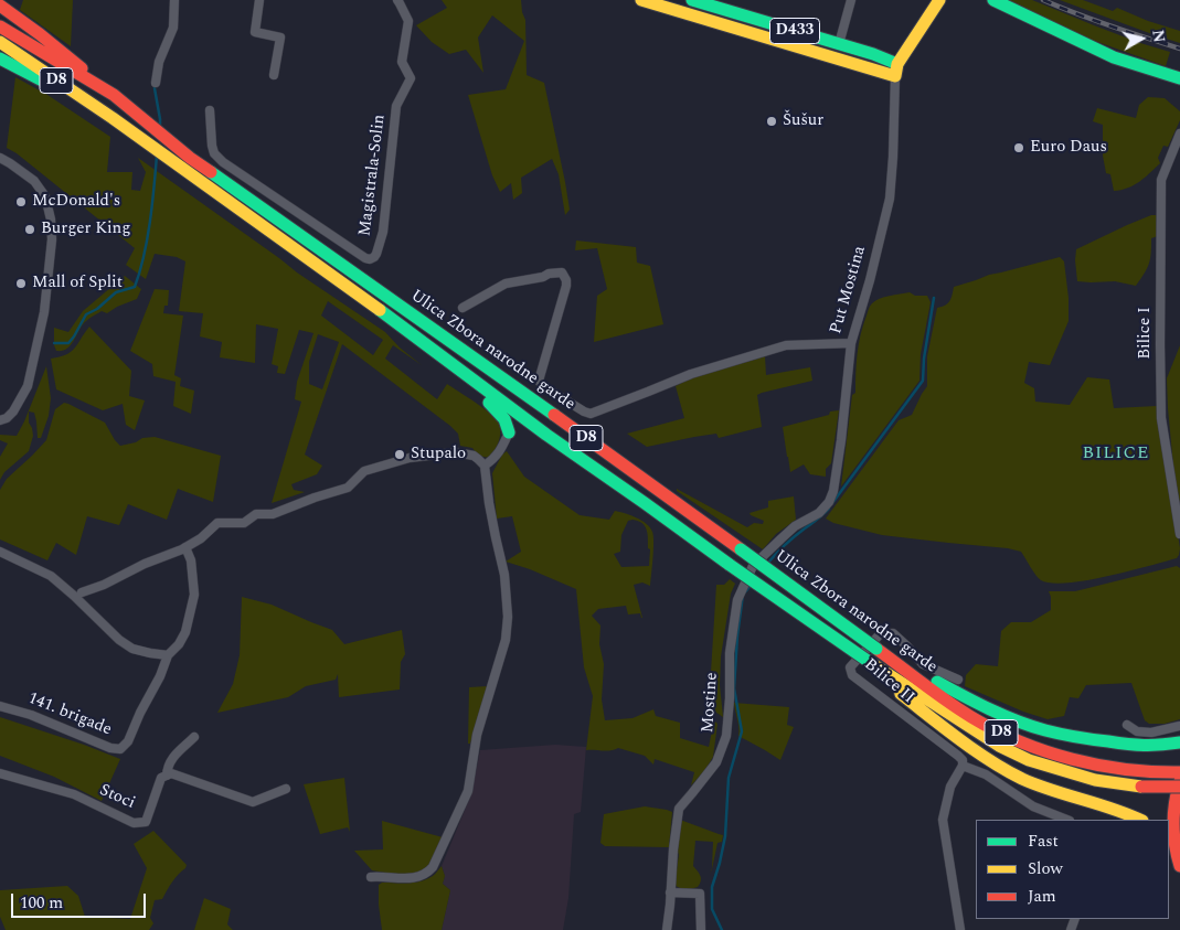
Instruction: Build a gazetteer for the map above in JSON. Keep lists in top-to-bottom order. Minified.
{"streets":{"main road":["D433","D8","Ulica Zbora narodne garde"],"street":["Magistrala-Solin","Put Mostina","Bilice I","Bilice II","Mostine","141. brigade","Stoci"]},"crossings":[["D433","Put Mostina"],["Put Mostina","Mostine"]],"districts":["BILICE"],"places":["Šušur","Euro Daus","McDonald's","Burger King","Mall of Split","Stupalo"],"legend":["Fast","Slow","Jam"],"scale_bar":"100 m","north":"right"}
